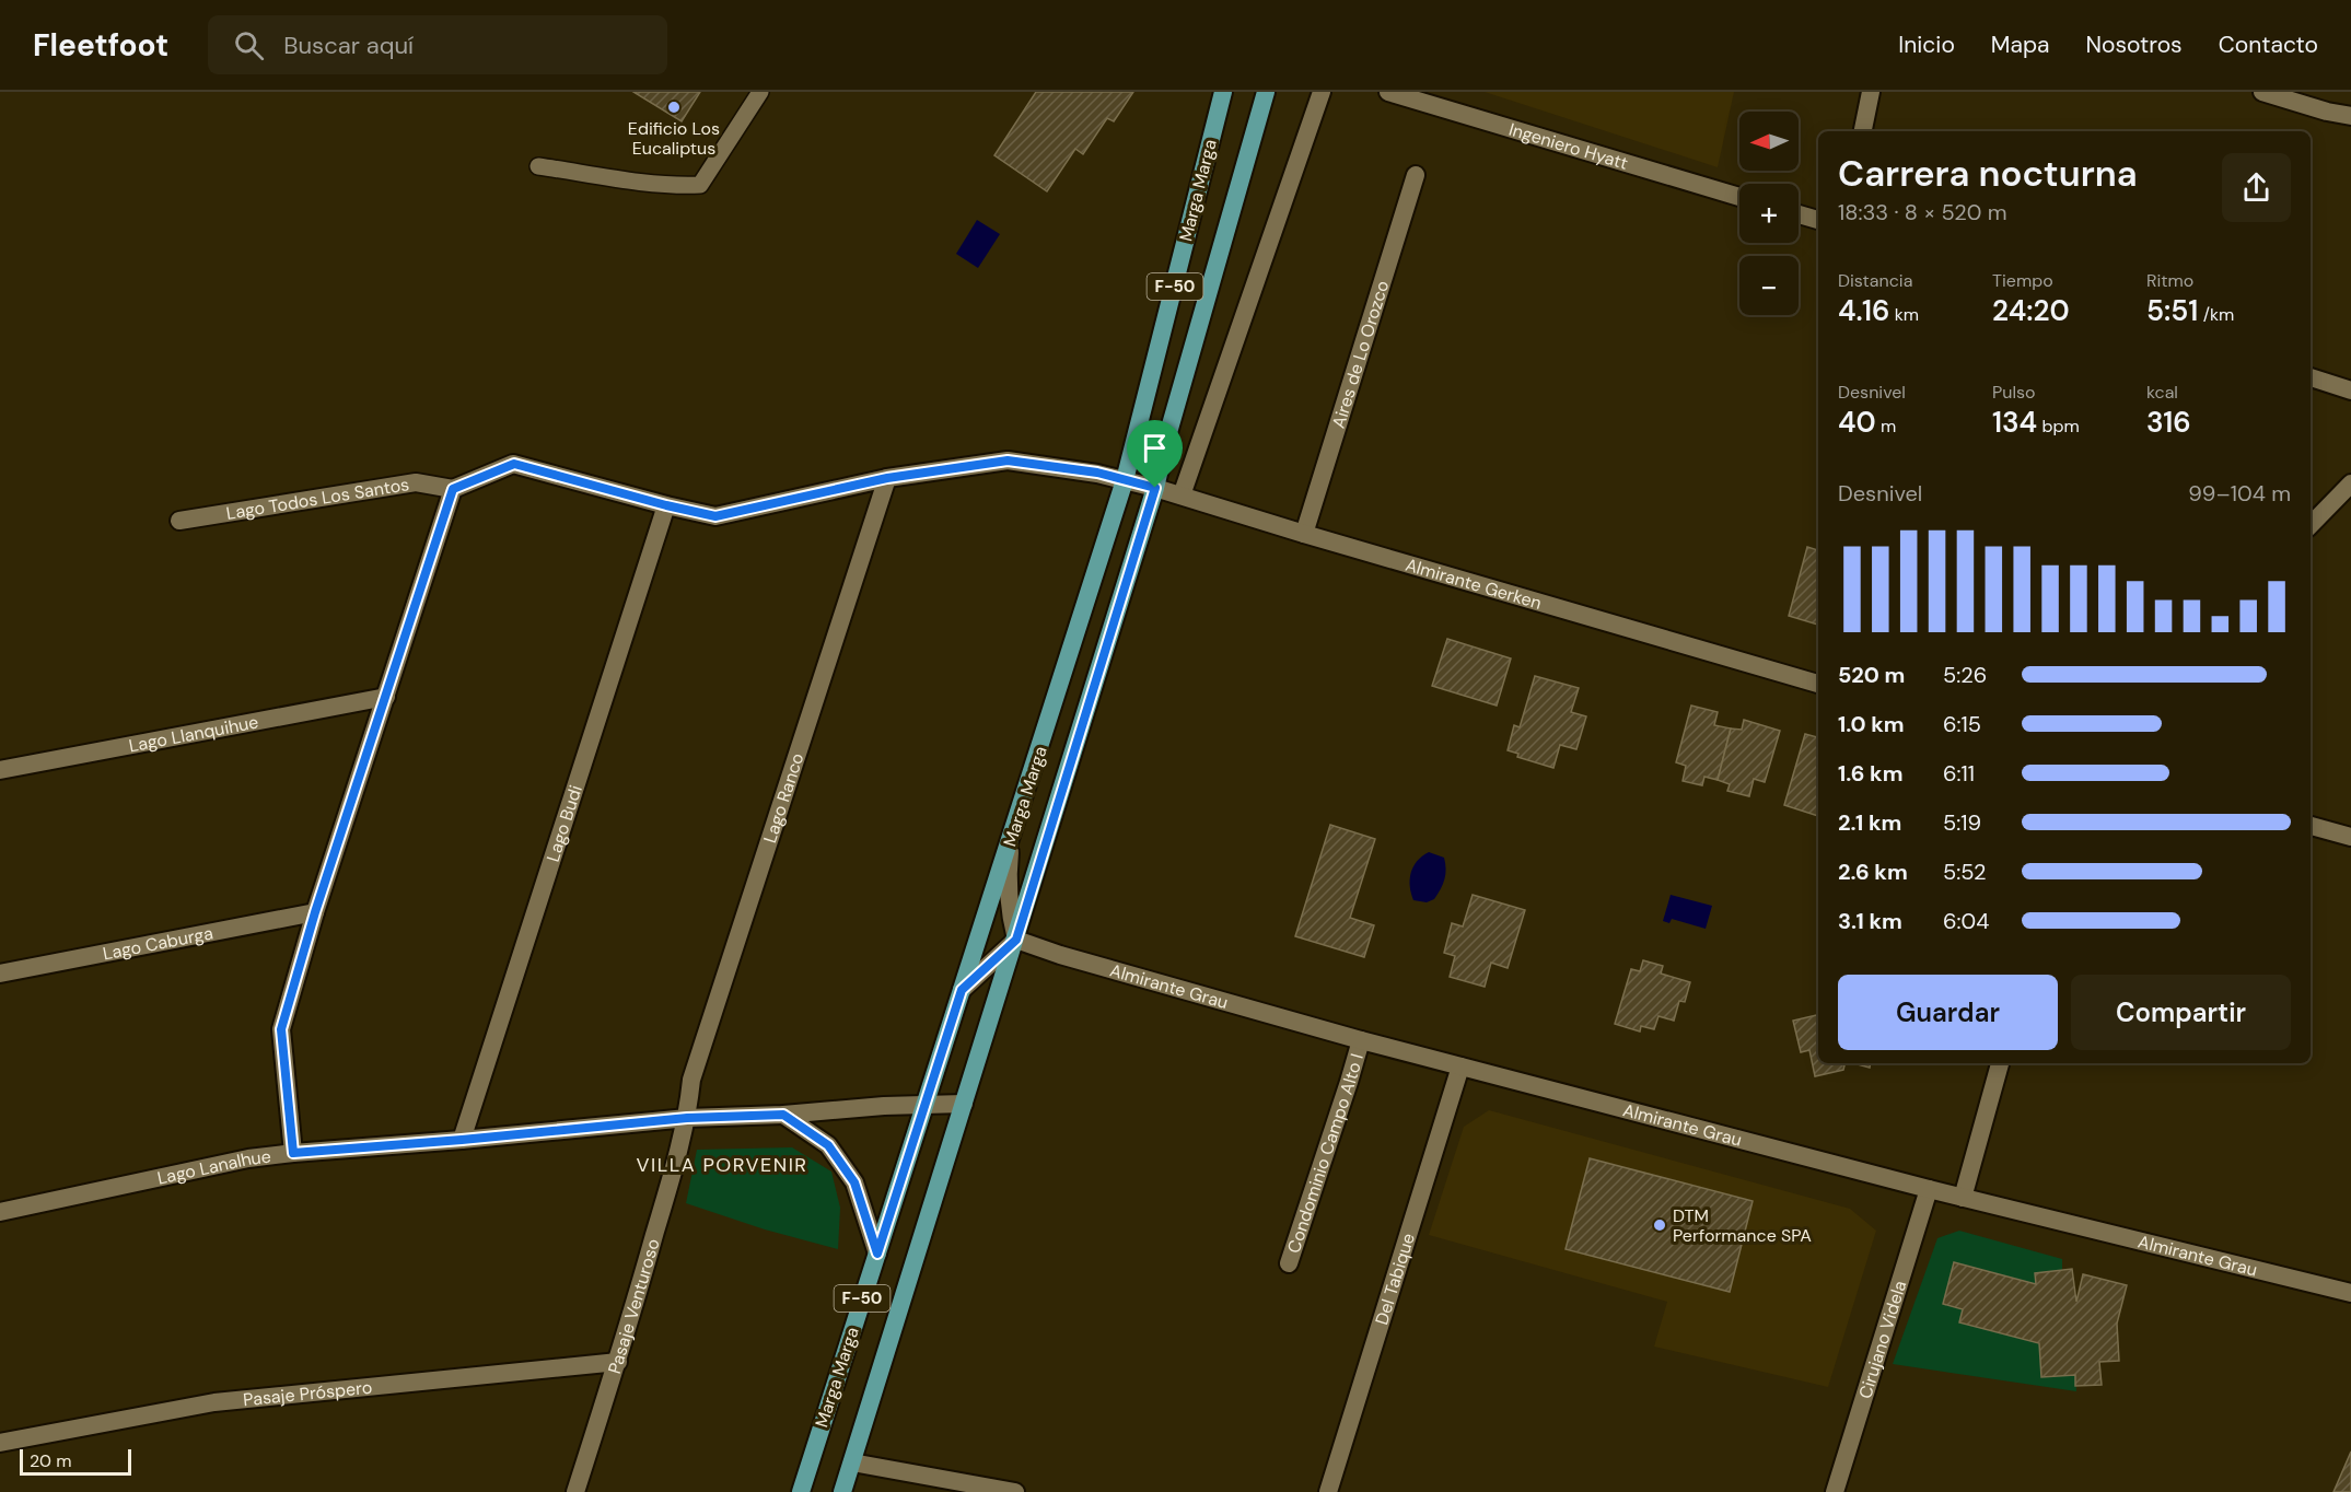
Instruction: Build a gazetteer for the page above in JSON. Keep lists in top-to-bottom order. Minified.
{"streets":{"main road":["Marga Marga","F-50"],"street":["Ingeniero Hyatt","Aires de Lo Orozco","Lago Todos Los Santos","Almirante Gerken","Lago Llanquihue","Lago Ranco","Lago Budi","Lago Caburga","Almirante Grau","Condominio Campo Alto I","Lago Lanalhue","Del Tabique","Pasaje Venturoso","Cirujano Videla","Pasaje Próspero"]},"crossings":[["Marga Marga","Almirante Gerken"],["Marga Marga","Almirante Grau"],["Marga Marga","Lago Lanalhue"],["Aires de Lo Orozco","Almirante Gerken"],["Lago Todos Los Santos","Almirante Gerken"],["Almirante Gerken","Lago Ranco"],["Almirante Gerken","Lago Budi"],["Lago Ranco","Lago Lanalhue"],["Lago Ranco","Pasaje Venturoso"],["Lago Budi","Lago Lanalhue"],["Almirante Grau","Condominio Campo Alto I"],["Almirante Grau","Del Tabique"],["Almirante Grau","Cirujano Videla"],["Lago Lanalhue","Pasaje Venturoso"],["Pasaje Venturoso","Pasaje Próspero"]],"districts":["VILLA PORVENIR"],"places":["Edificio Los Eucaliptus","DTM Performance SPA"],"scale_bar":"20 m","north":"left","page":{"header":"Fleetfoot","search":"Buscar aquí","nav":["Inicio","Mapa","Nosotros","Contacto"],"map_buttons":["+","−"],"heading":["Carrera nocturna","18:33 · 8 × 520 m"],"stats":[["Distancia","4.16 km"],["Tiempo","24:20"],["Ritmo","5:51 /km"],["Desnivel","40 m"],["Pulso","134 bpm"],["kcal","316"]],"chart":["Desnivel","99–104 m"],"list":[{"name":"520 m","note":"5:26"},{"name":"1.0 km","note":"6:15"},{"name":"1.6 km","note":"6:11"},{"name":"2.1 km","note":"5:19"},{"name":"2.6 km","note":"5:52"},{"name":"3.1 km","note":"6:04"}],"buttons":["Guardar","Compartir"],"scale":"20 m"}}
